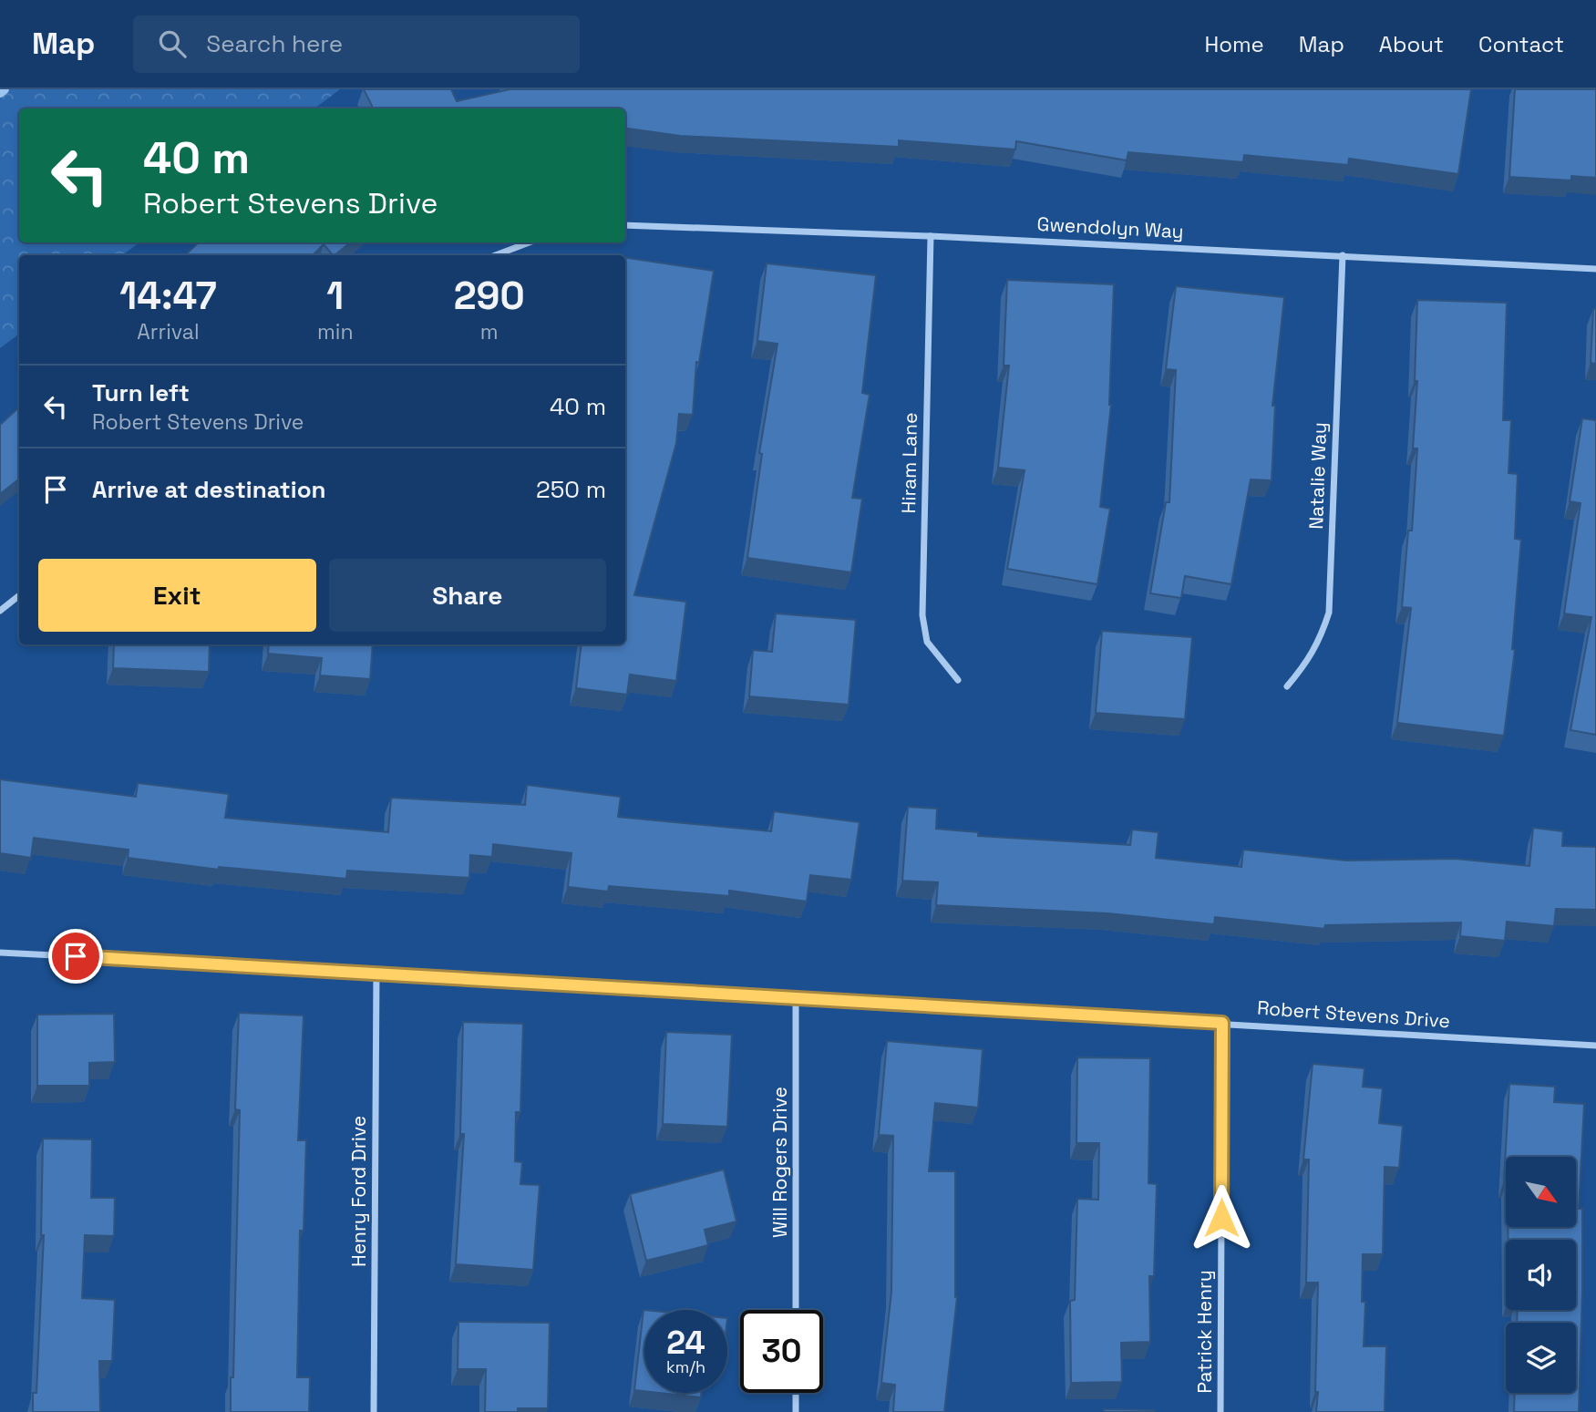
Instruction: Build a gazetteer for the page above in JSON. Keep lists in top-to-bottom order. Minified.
{"streets":{"street":["Gwendolyn Way","Hiram Lane","Natalie Way","Robert Stevens Drive","Will Rogers Drive","Henry Ford Drive","Patrick Henry"]},"crossings":[["Gwendolyn Way","Hiram Lane"],["Gwendolyn Way","Natalie Way"],["Robert Stevens Drive","Will Rogers Drive"],["Robert Stevens Drive","Henry Ford Drive"],["Robert Stevens Drive","Patrick Henry"]],"north":"bottom right","page":{"header":"Map","search":"Search here","nav":["Home","Map","About","Contact"],"turn":["40 m","Robert Stevens Drive"],"eta":["14:47","Arrival","1","min","290","m"],"list":[{"name":"Turn left","note":"Robert Stevens Drive","value":"40 m"},{"name":"Arrive at destination","value":"250 m"}],"buttons":["Exit","Share"],"speed":"24 km/h","limit":"30"}}
